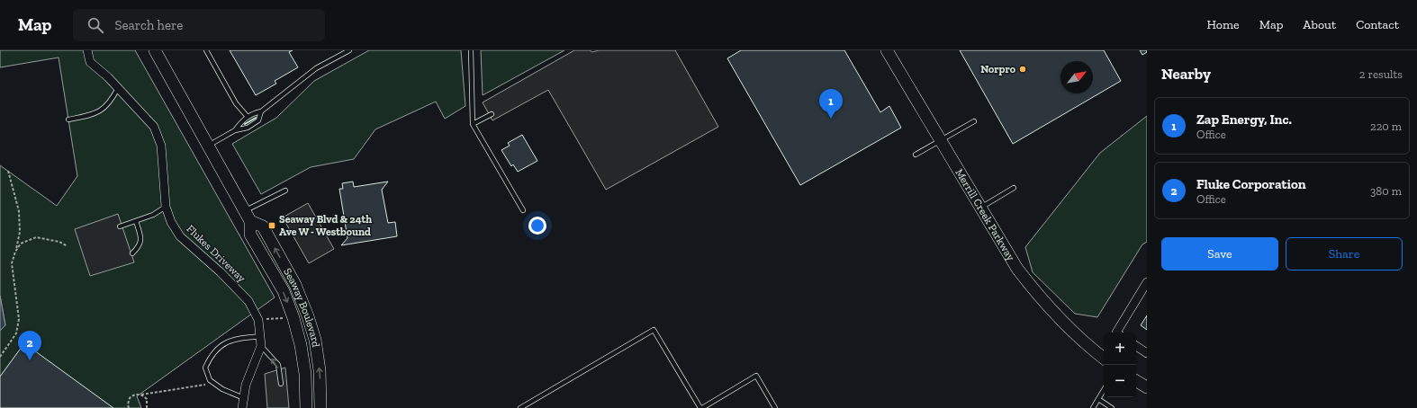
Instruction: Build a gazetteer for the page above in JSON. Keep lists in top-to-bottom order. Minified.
{"streets":{"street":["Merrill Creek Parkway","Flukes Driveway","Seaway Boulevard"]},"places":{"other":["Norpro"],"transit":["Seaway Blvd & 24th Ave W - Westbound"]},"north":"top right","page":{"header":"Map","search":"Search here","nav":["Home","Map","About","Contact"],"heading":["Nearby","2 results"],"pins":["1","2"],"list":[{"mark":"1","name":"Zap Energy, Inc.","note":"Office","value":"220 m"},{"mark":"2","name":"Fluke Corporation","note":"Office","value":"380 m"}],"buttons":["Save","Share"],"map_buttons":["+","−"]}}
